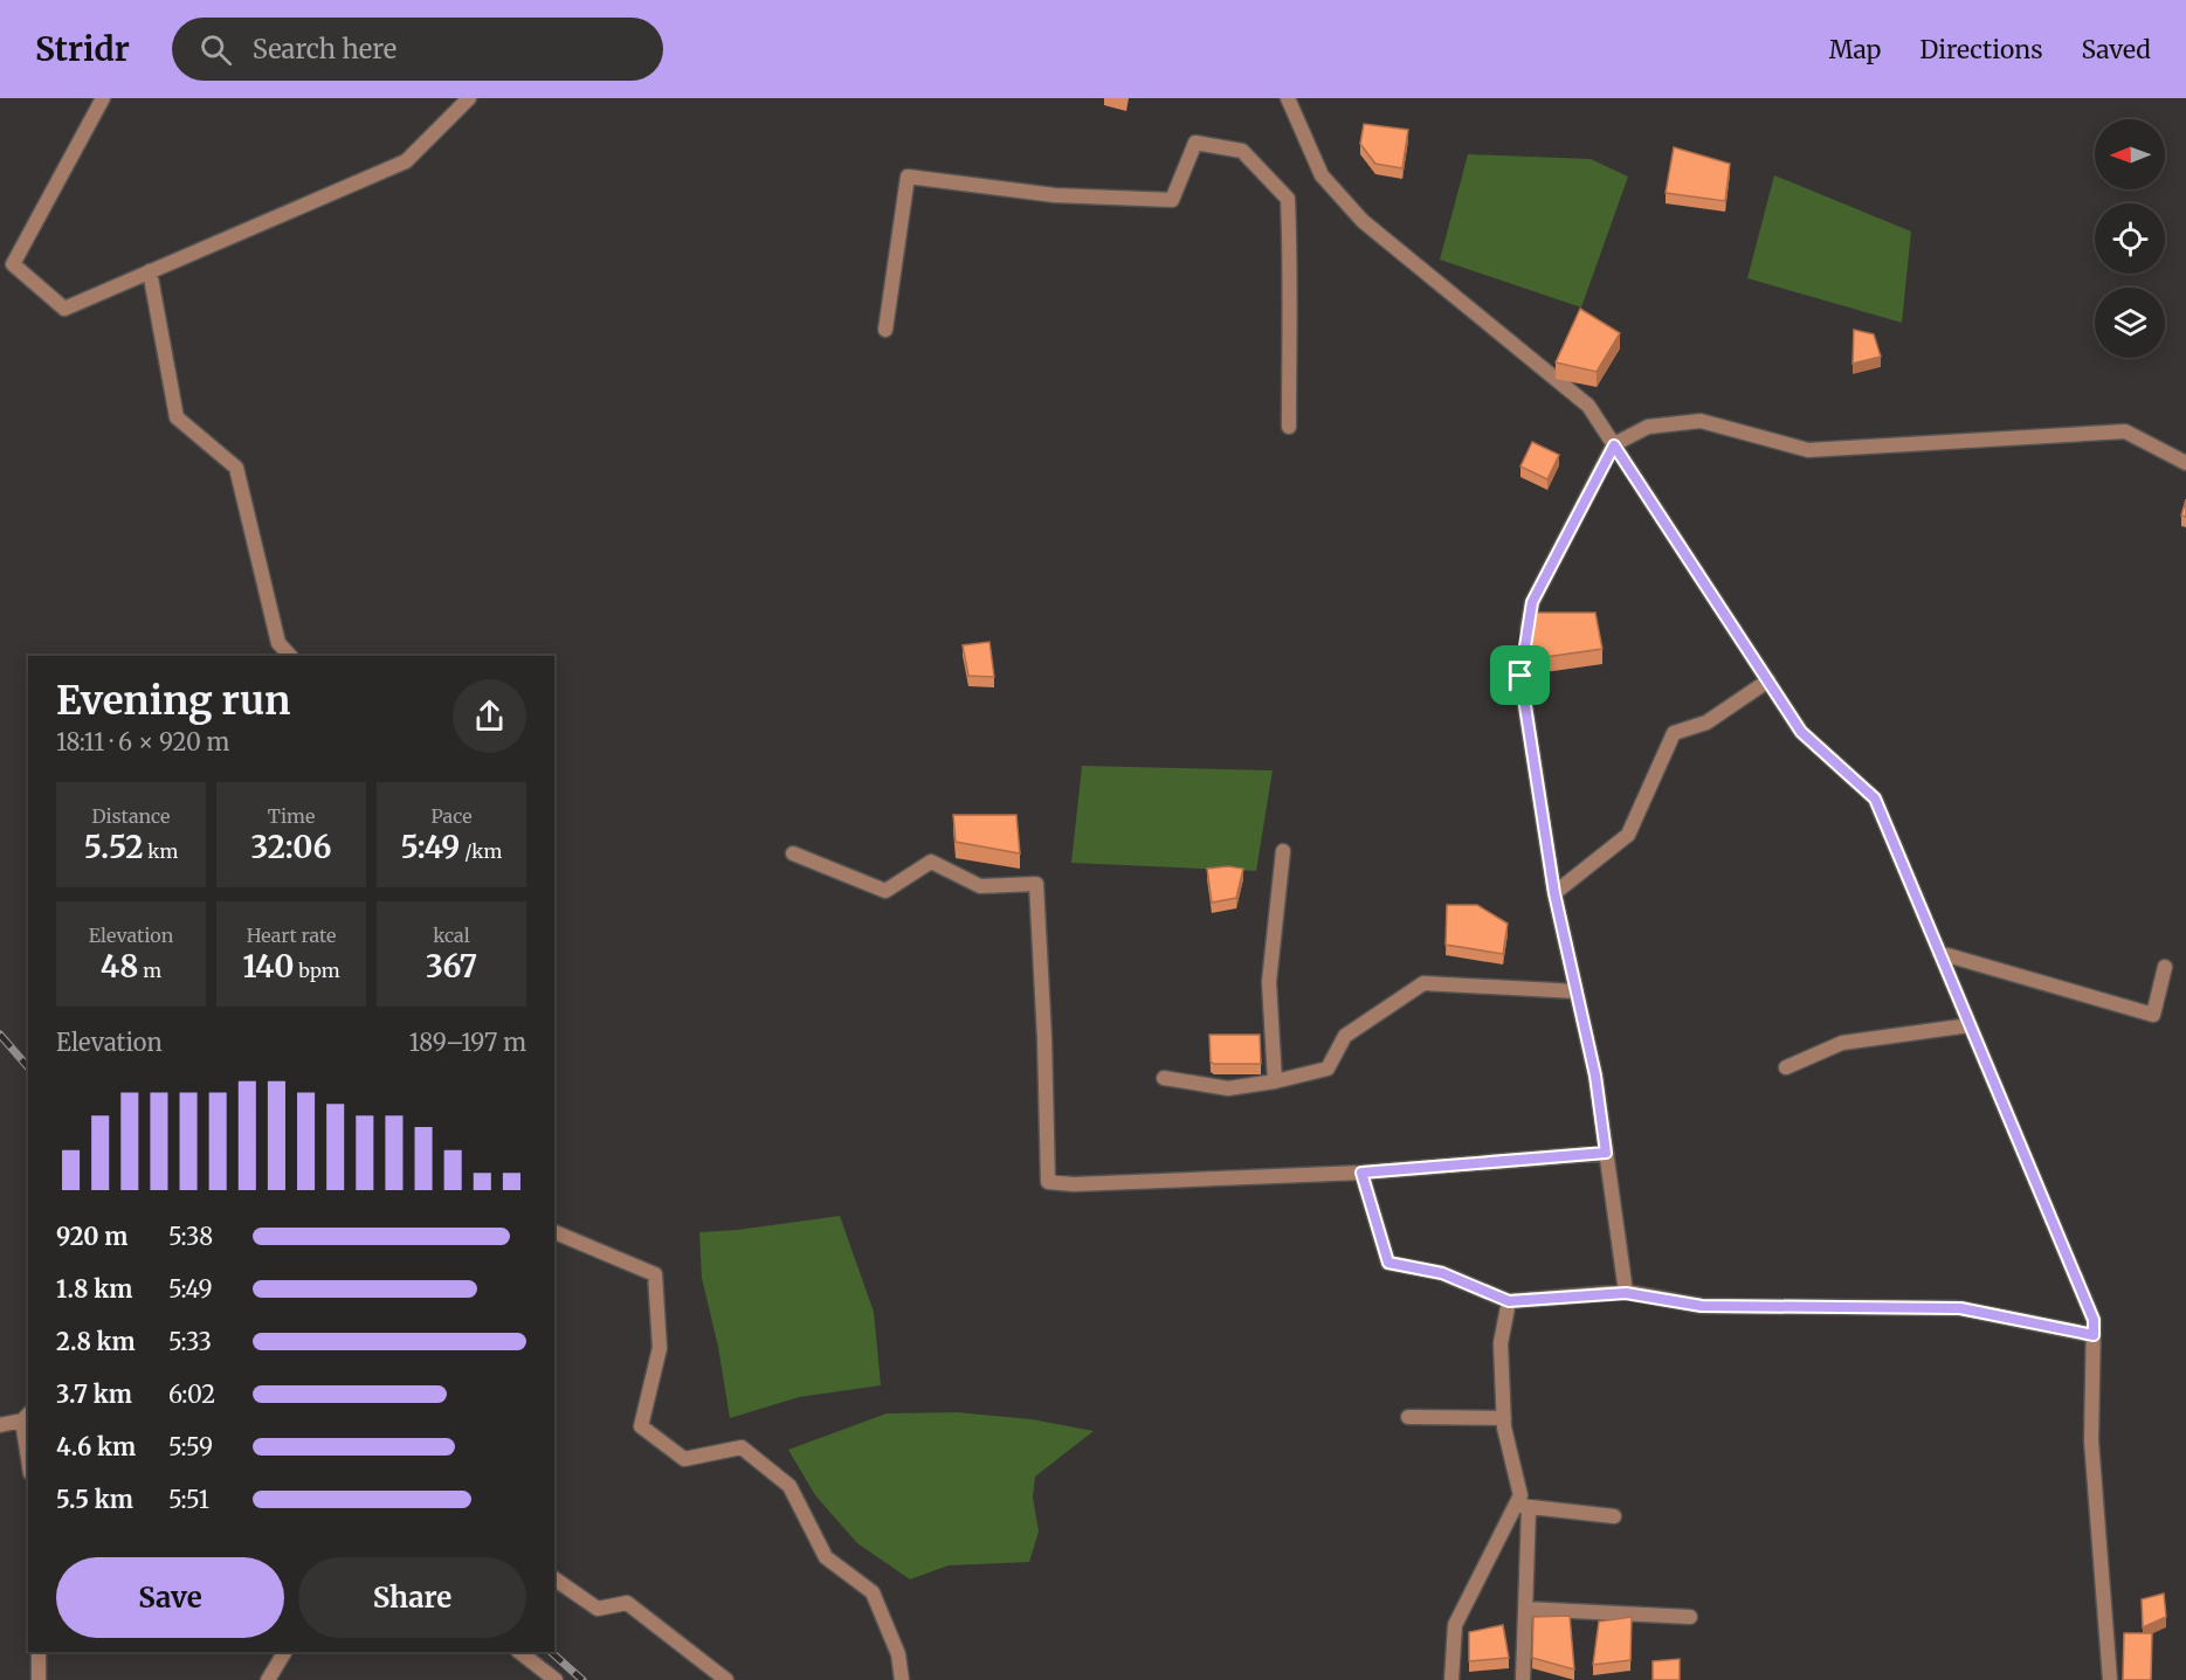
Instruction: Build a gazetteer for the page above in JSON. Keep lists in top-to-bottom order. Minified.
{"north":"left","page":{"header":"Stridr","search":"Search here","nav":["Map","Directions","Saved"],"heading":["Evening run","18:11 · 6 × 920 m"],"stats":[["Distance","5.52 km"],["Time","32:06"],["Pace","5:49 /km"],["Elevation","48 m"],["Heart rate","140 bpm"],["kcal","367"]],"chart":["Elevation","189–197 m"],"list":[{"name":"920 m","note":"5:38"},{"name":"1.8 km","note":"5:49"},{"name":"2.8 km","note":"5:33"},{"name":"3.7 km","note":"6:02"},{"name":"4.6 km","note":"5:59"},{"name":"5.5 km","note":"5:51"}],"buttons":["Save","Share"]}}
